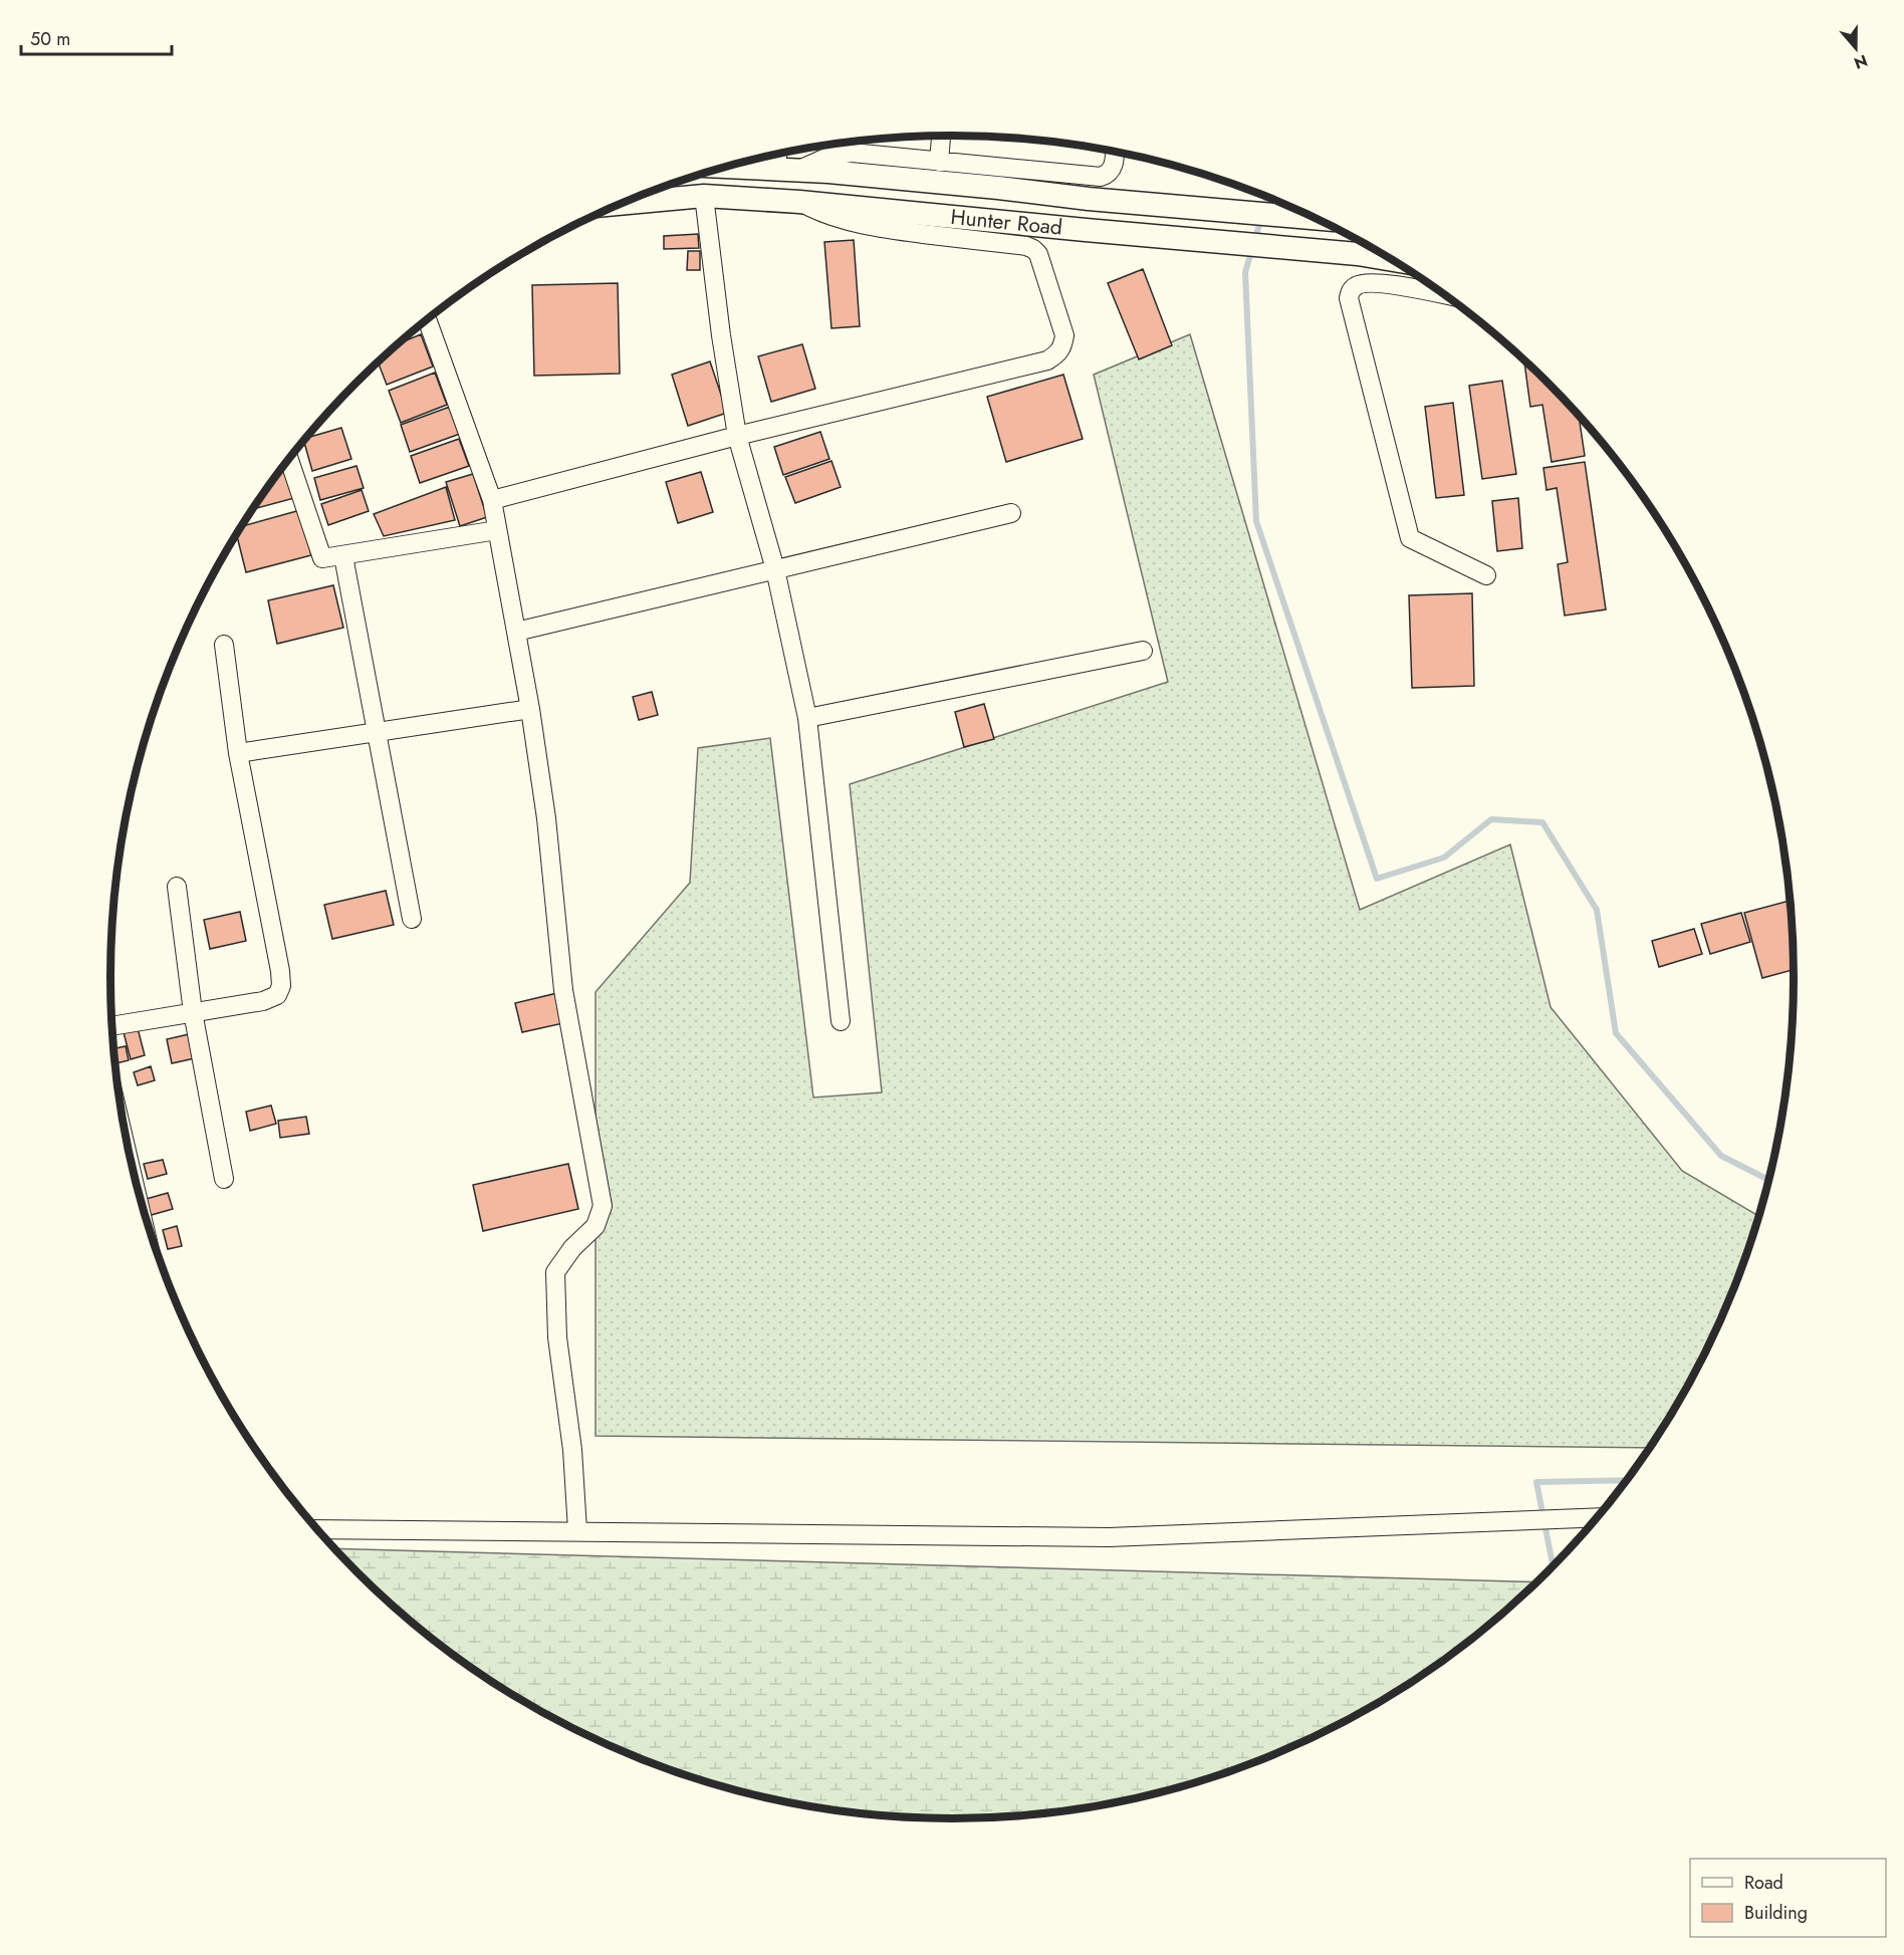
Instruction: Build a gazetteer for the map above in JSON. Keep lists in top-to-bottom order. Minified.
{"streets":{"street":["Hunter Road"]},"legend":["Road","Building"],"scale_bar":"50 m","north":"bottom"}
